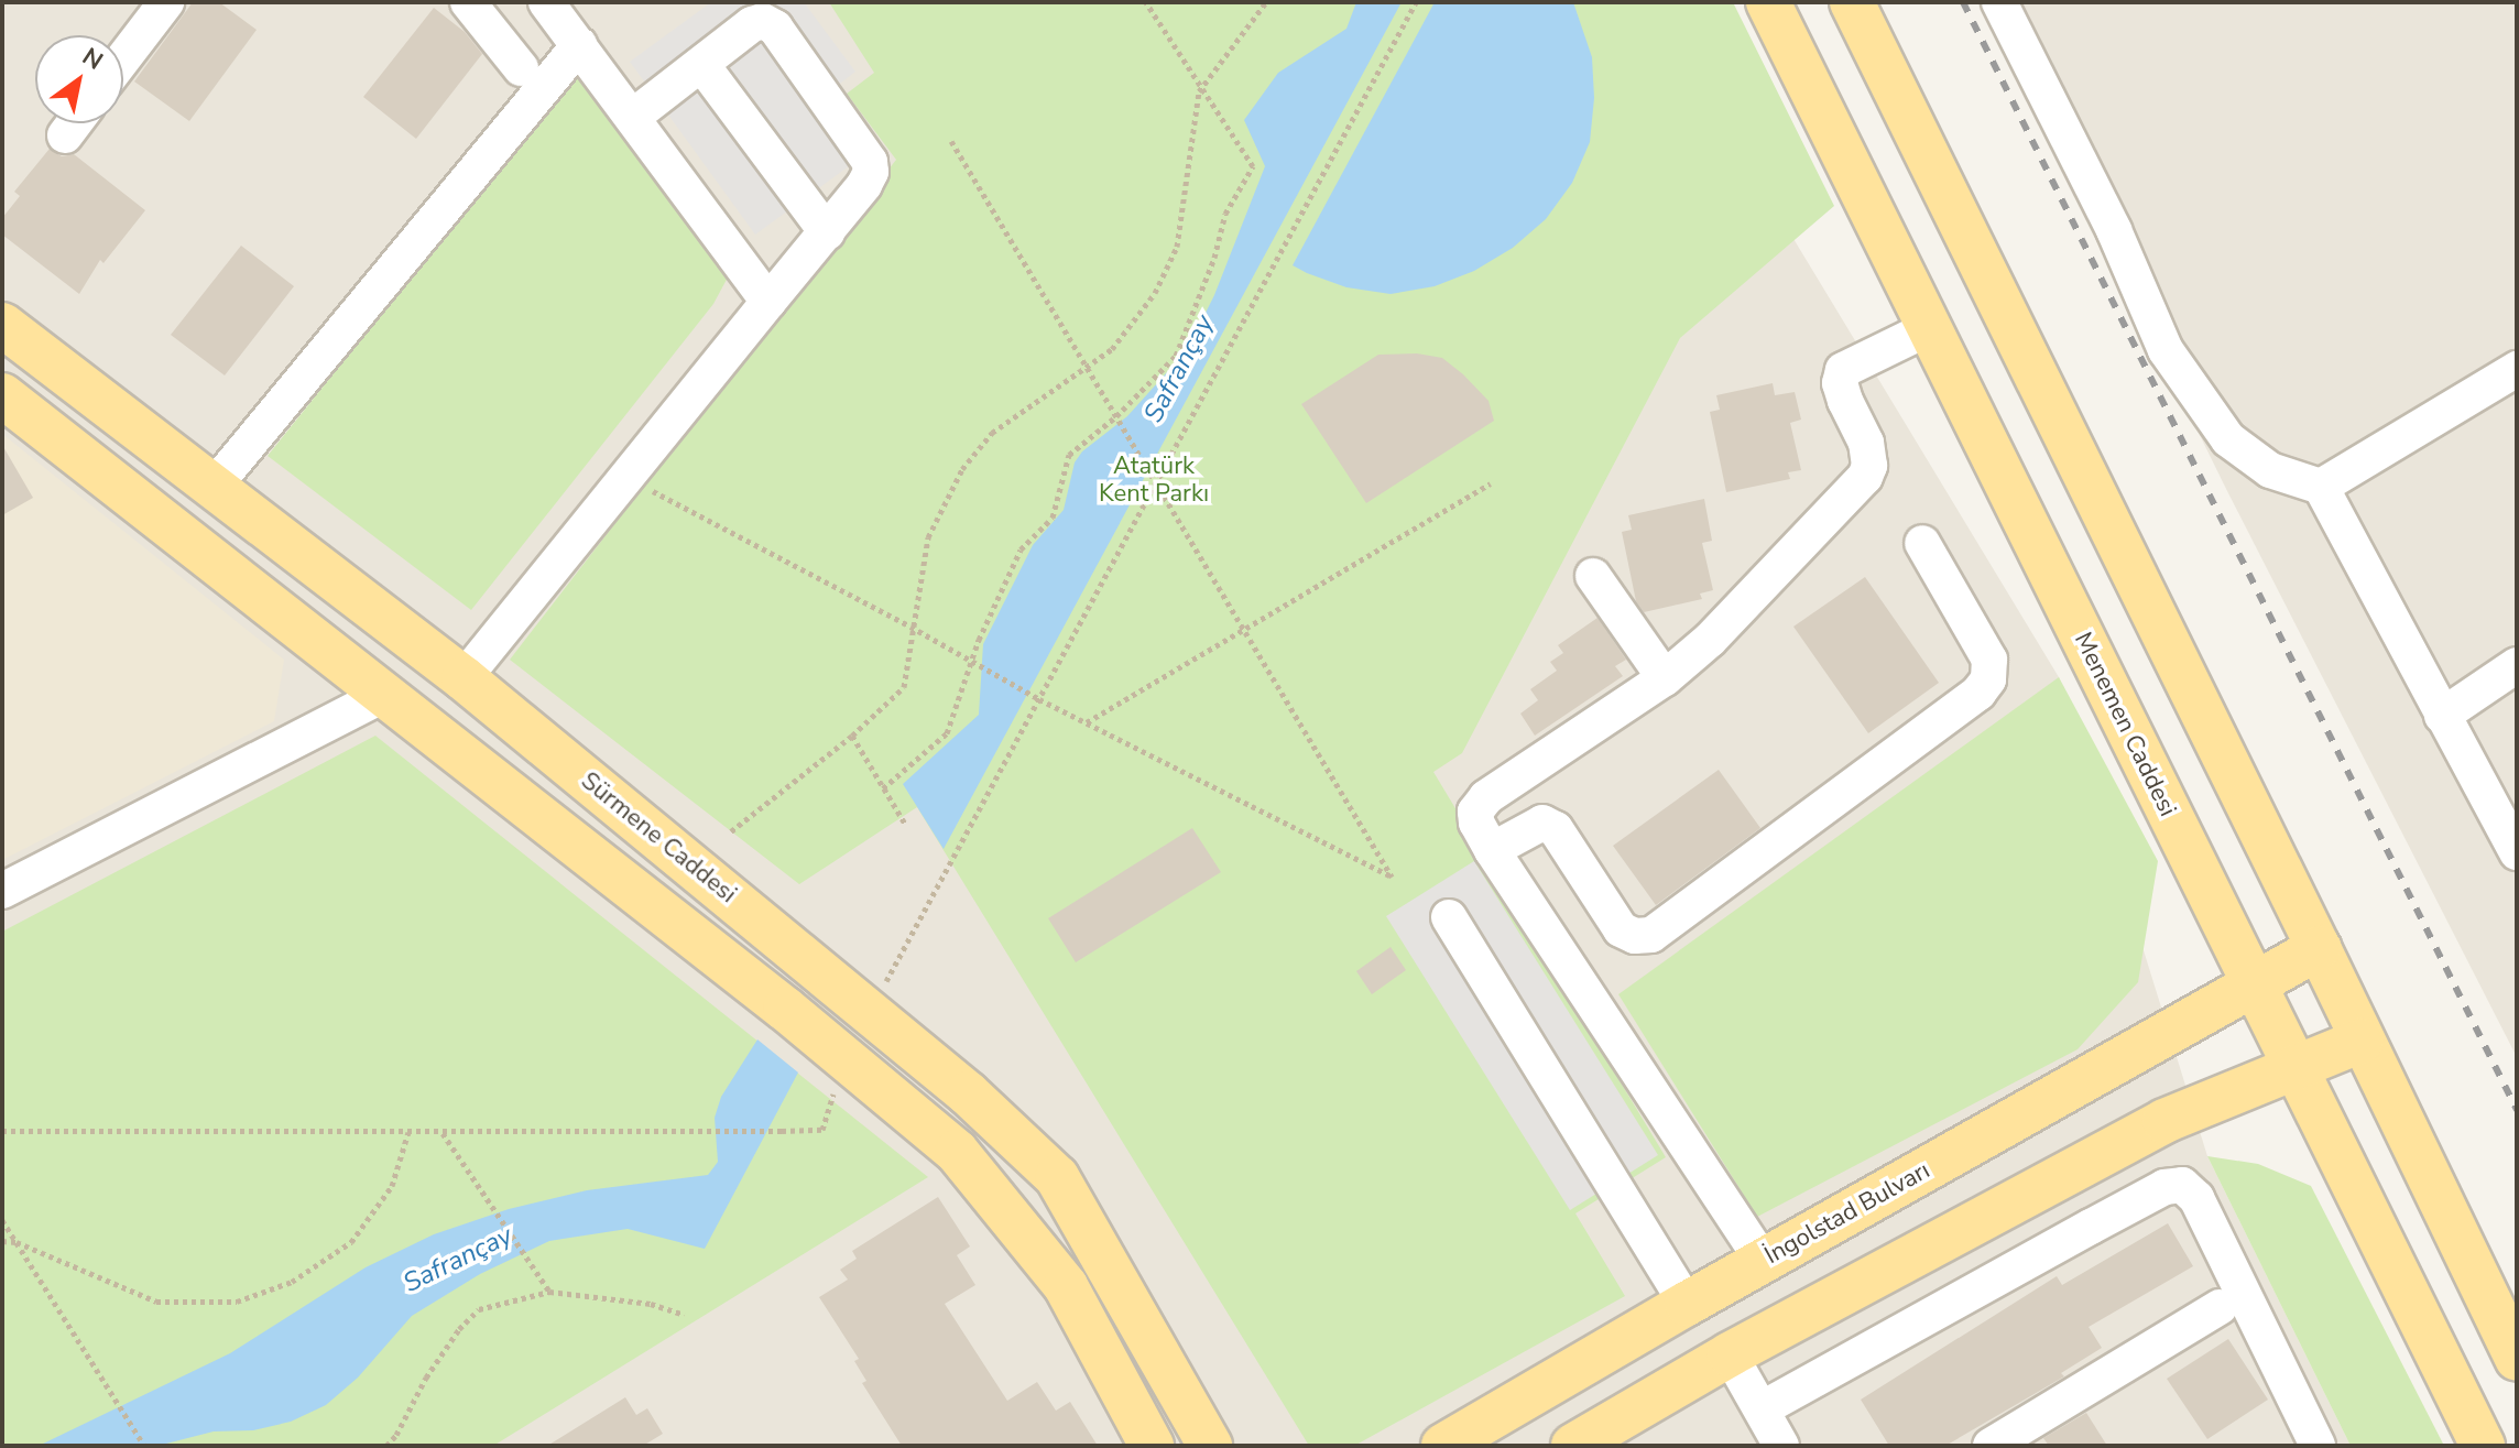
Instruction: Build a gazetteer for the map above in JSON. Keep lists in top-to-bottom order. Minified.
{"streets":{"main road":["Menemen Caddesi","Sürmene Caddesi","İngolstad Bulvarı"]},"crossings":[["Menemen Caddesi","İngolstad Bulvarı"]],"water":["Safrançay"],"parks":["Atatürk Kent Parkı"],"north":"top right"}
